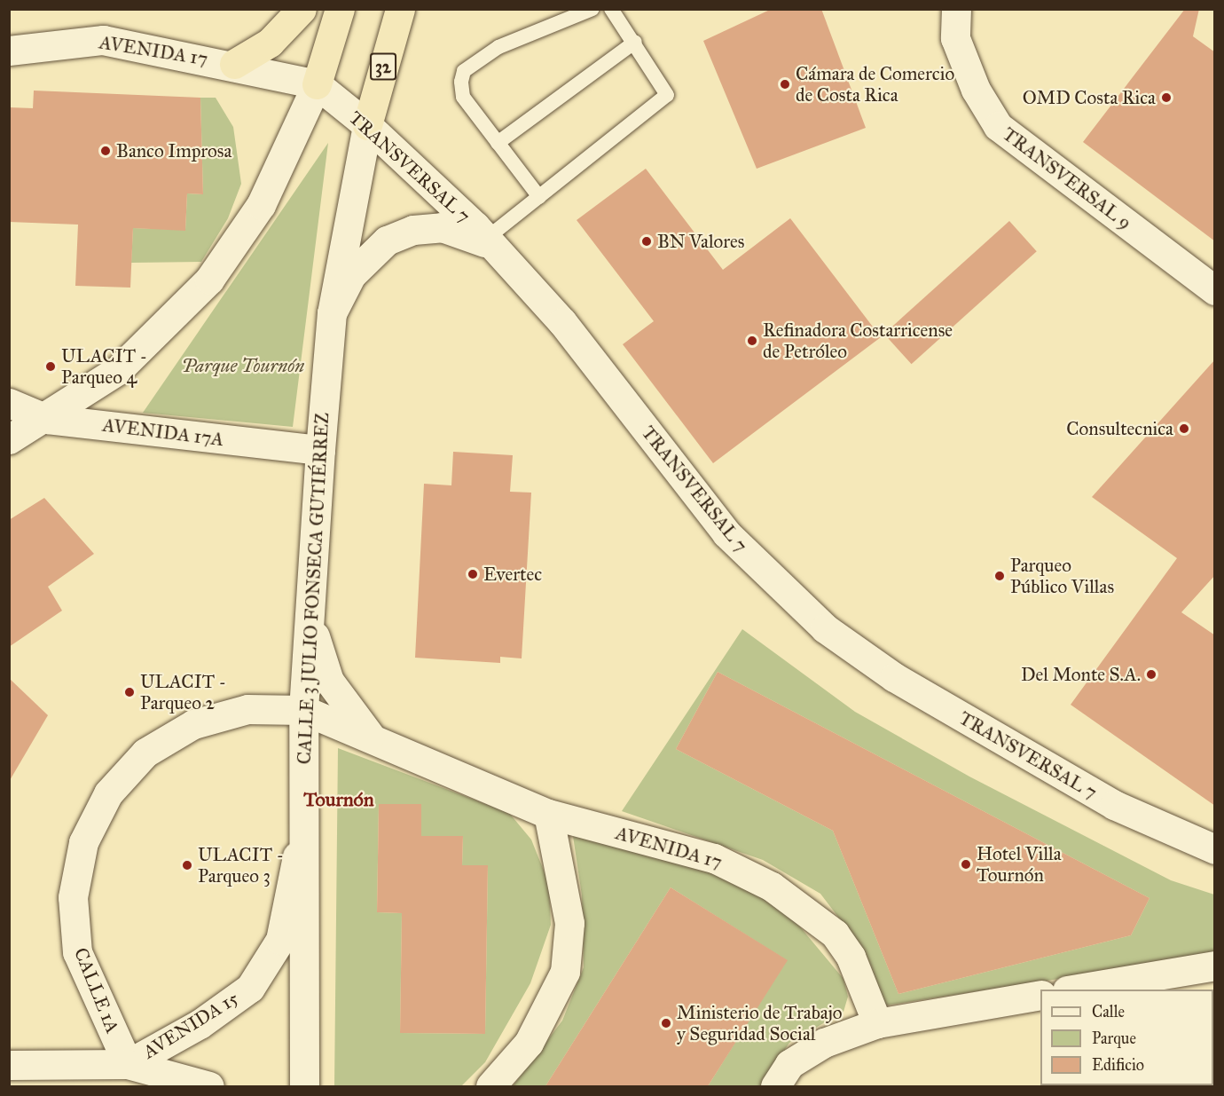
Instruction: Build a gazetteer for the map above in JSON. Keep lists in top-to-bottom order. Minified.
{"streets":{"highway":["32"],"street":["AVENIDA 17","TRANSVERSAL 7","TRANSVERSAL 9","AVENIDA 17A","CALLE 3 JULIO FONSECA GUTIÉRREZ","CALLE 1A","AVENIDA 15"]},"crossings":[["AVENIDA 17","TRANSVERSAL 7"],["AVENIDA 17","CALLE 3 JULIO FONSECA GUTIÉRREZ"],["AVENIDA 17","CALLE 1A"],["32","TRANSVERSAL 7"],["32","CALLE 3 JULIO FONSECA GUTIÉRREZ"],["TRANSVERSAL 7","CALLE 3 JULIO FONSECA GUTIÉRREZ"],["AVENIDA 17A","CALLE 3 JULIO FONSECA GUTIÉRREZ"],["CALLE 3 JULIO FONSECA GUTIÉRREZ","CALLE 1A"],["CALLE 3 JULIO FONSECA GUTIÉRREZ","AVENIDA 15"],["CALLE 1A","AVENIDA 15"]],"districts":["Tournón"],"parks":["Parque Tournón"],"places":["Cámara de Comercio de Costa Rica","OMD Costa Rica","Banco Improsa","BN Valores","Refinadora Costarricense de Petróleo","ULACIT - Parqueo 4","Consultecnica","Evertec","Parqueo Público Villas","Del Monte S.A.","ULACIT - Parqueo 2","Hotel Villa Tournón","ULACIT - Parqueo 3","Ministerio de Trabajo y Seguridad Social"],"legend":["Calle","Parque","Edificio"]}
